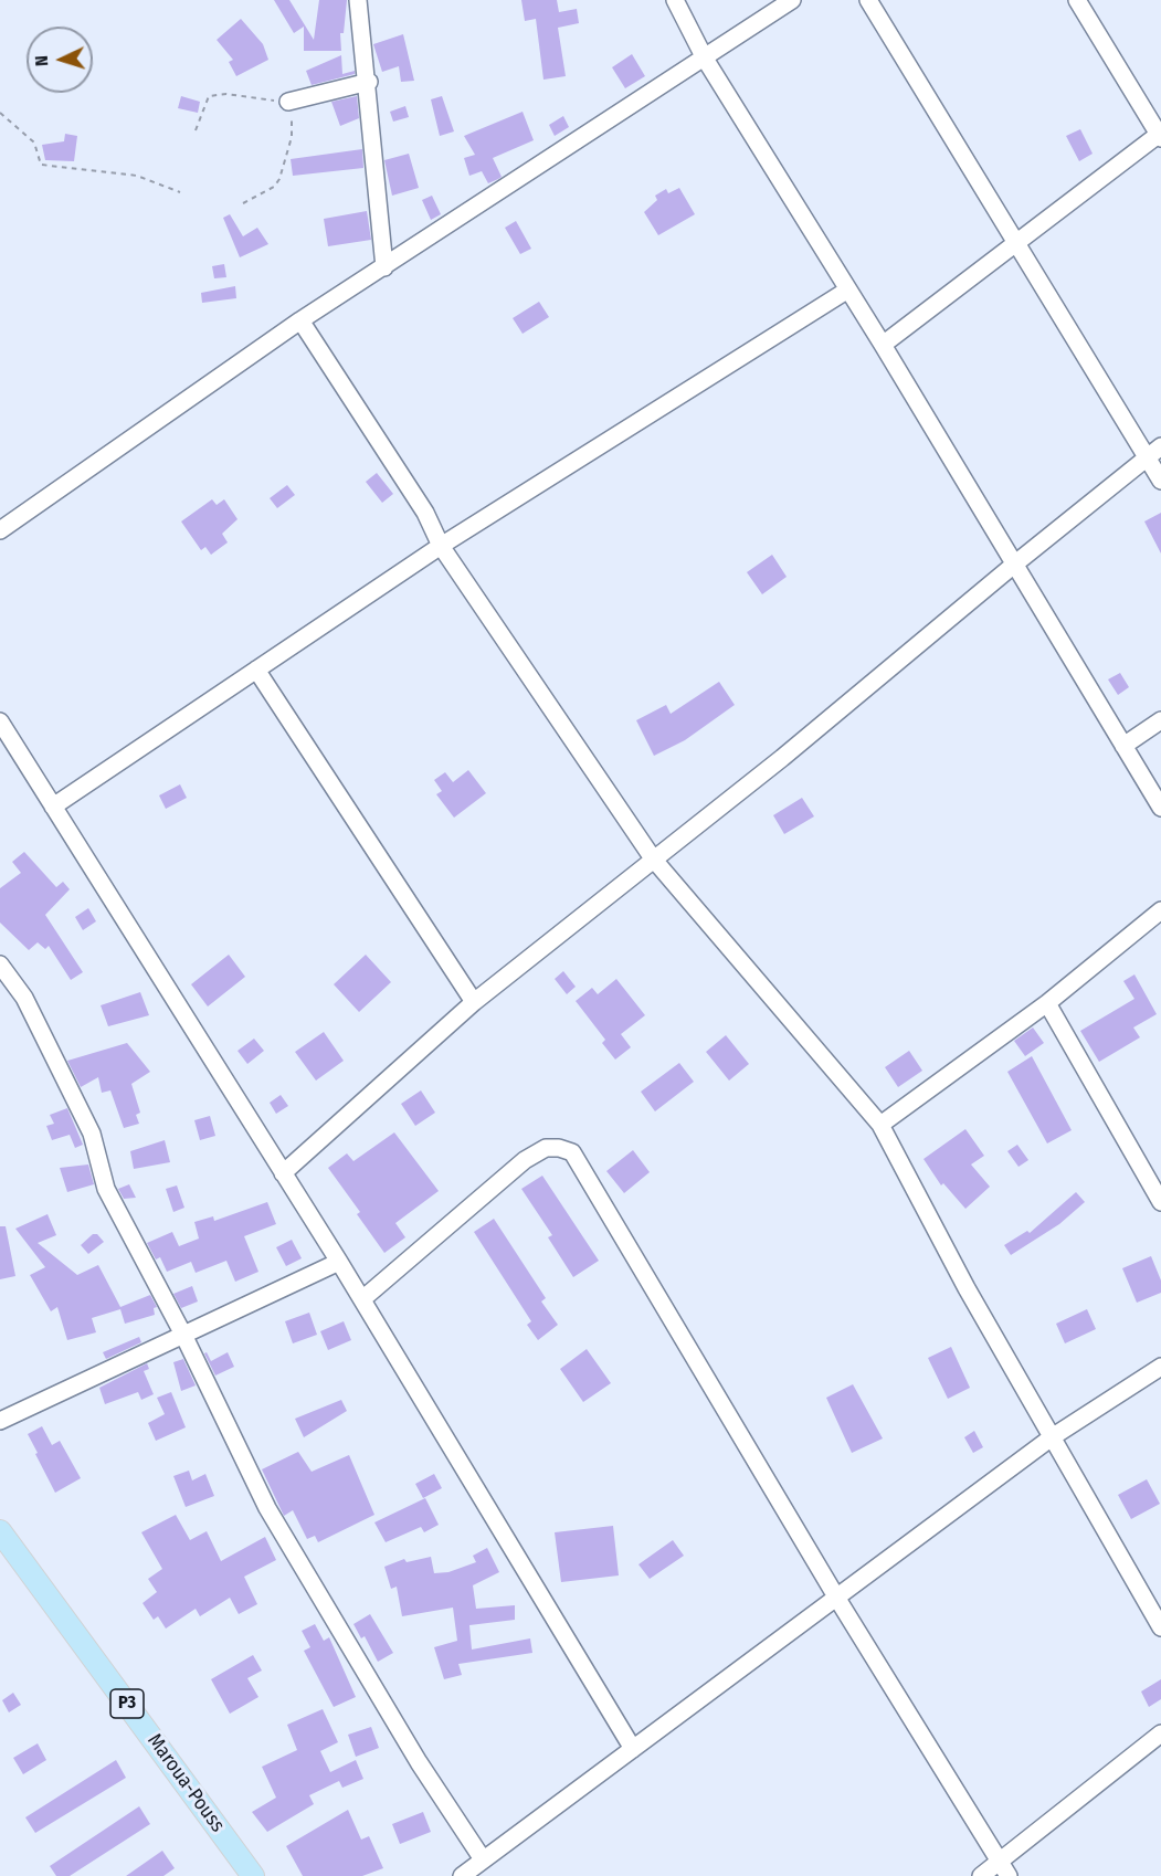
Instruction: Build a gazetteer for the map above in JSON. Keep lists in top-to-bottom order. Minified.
{"streets":{"main road":["P3","Maroua-Pouss"]},"north":"left"}
